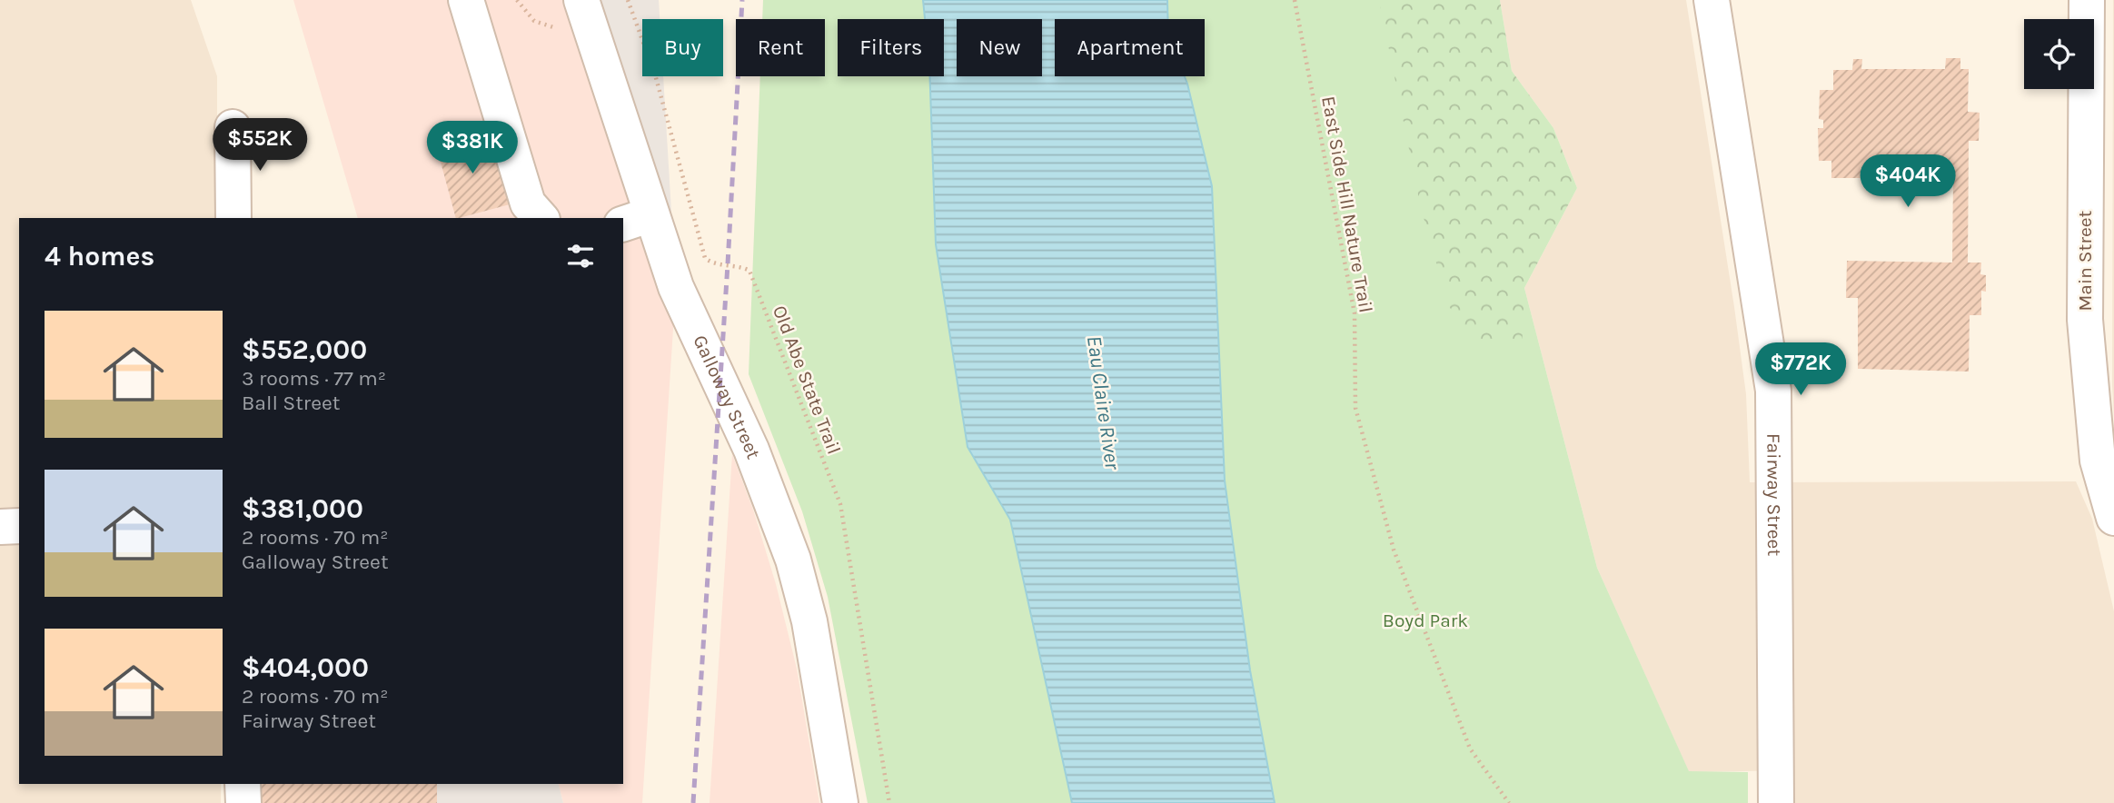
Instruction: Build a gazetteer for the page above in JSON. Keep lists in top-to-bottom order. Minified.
{"streets":{"street":["Main Street","Galloway Street","Fairway Street"],"path":["East Side Hill Nature Trail","Old Abe State Trail"]},"water":["Eau Claire River"],"parks":["Boyd Park"],"page":{"chip":["Buy","Rent","Filters","New","Apartment"],"price":["$552K","$381K","$404K","$772K"],"heading":"4 homes","list":[{"name":"$552,000","note":"3 rooms · 77 m² · Ball Street"},{"name":"$381,000","note":"2 rooms · 70 m² · Galloway Street"},{"name":"$404,000","note":"2 rooms · 70 m² · Fairway Street"}]}}
